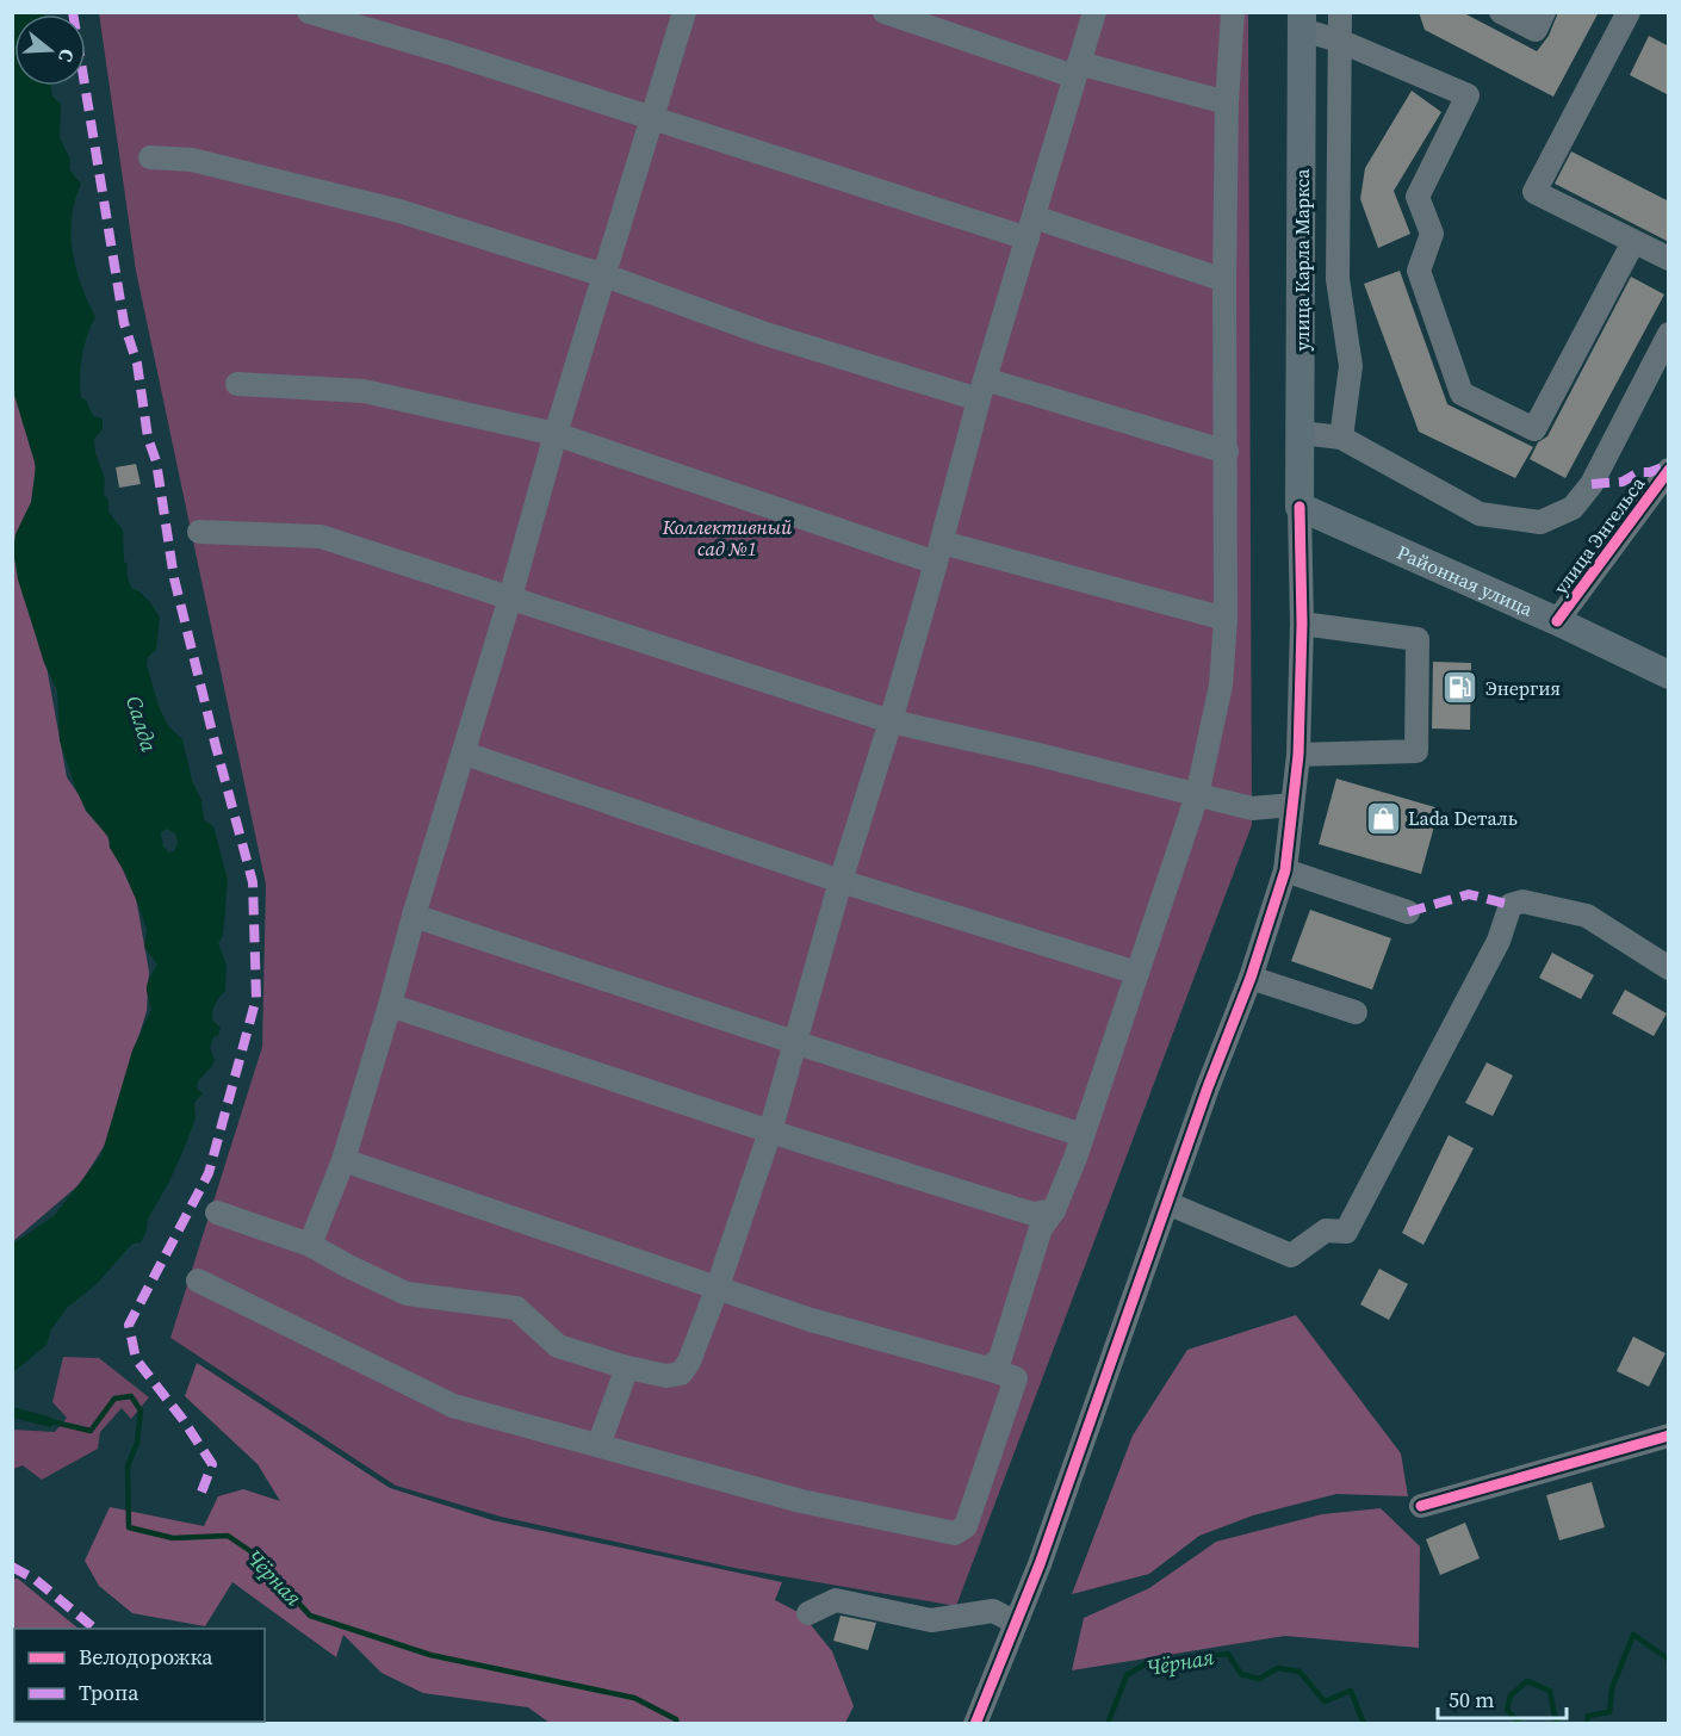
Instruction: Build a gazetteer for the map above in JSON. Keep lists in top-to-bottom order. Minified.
{"streets":{"main road":["улица Карла Маркса","Районная улица"],"street":["улица Энгельса"]},"crossings":[["улица Карла Маркса","Районная улица"],["улица Энгельса","Районная улица"]],"water":["Салда","Чёрная"],"parks":["Коллективный сад №1"],"places":{"fuel station":["Энергия"],"shop":["Lada Dеталь"]},"legend":["Велодорожка","Тропа"],"scale_bar":"50 m","north":"right"}
